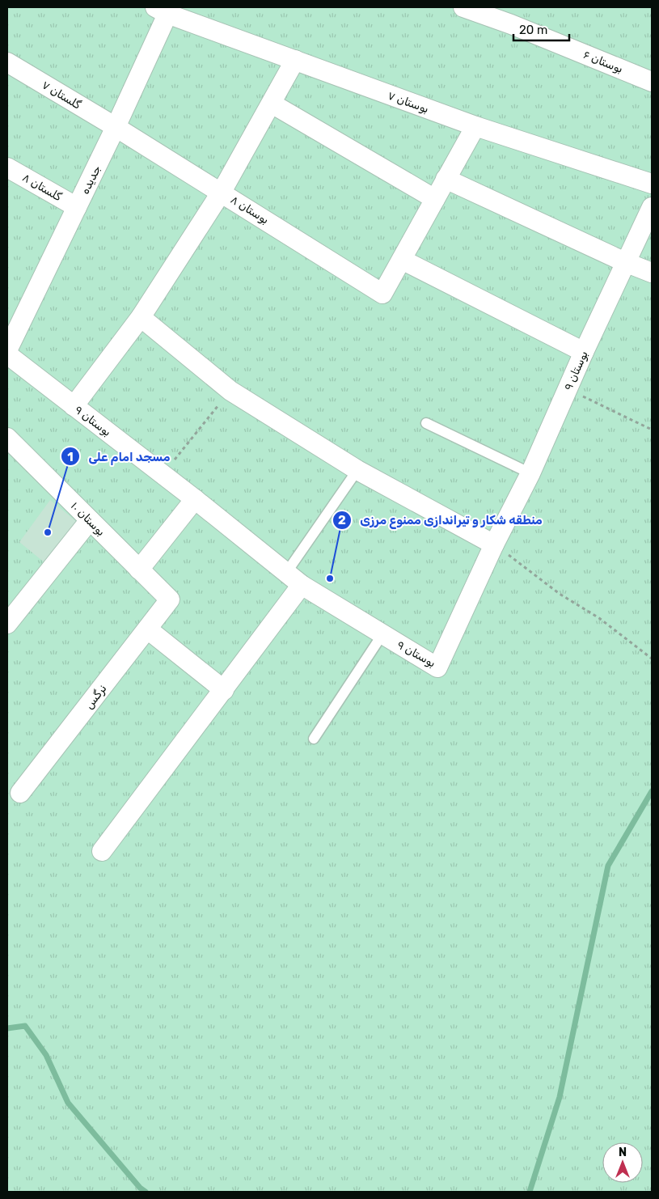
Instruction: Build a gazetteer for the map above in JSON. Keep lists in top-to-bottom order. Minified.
{"streets":{"street":["بوستان ۶","گلستان ۷","بوستان ۷","جدیده","گلستان ۸","بوستان ۸","بوستان ۹","بوستان ۱۰","نرگس"]},"crossings":[["گلستان ۷","جدیده"],["گلستان ۷","بوستان ۸"],["بوستان ۷","جدیده"],["جدیده","گلستان ۸"],["جدیده","بوستان ۸"],["بوستان ۱۰","نرگس"]],"places":["مسجد امام علی","منطقه شکار و تیراندازی ممنوع مرزی"],"scale_bar":"20 m","north":"top"}
